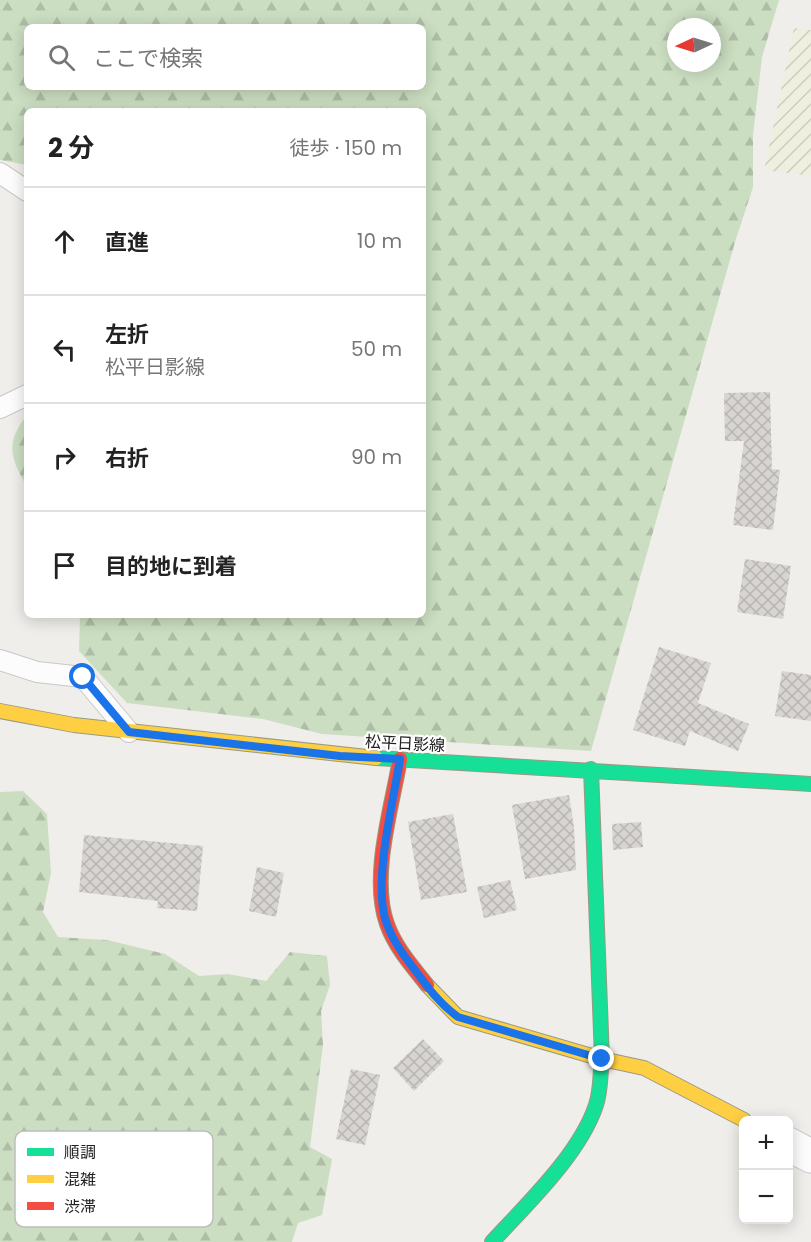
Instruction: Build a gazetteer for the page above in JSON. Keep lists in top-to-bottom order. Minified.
{"streets":{"street":["松平日影線"]},"legend":["順調","混雑","渋滞"],"north":"left","page":{"search":"ここで検索","heading":["2 分","徒歩 · 150 m"],"list":[["直進","10 m"],["左折","松平日影線","50 m"],["右折","90 m"],"目的地に到着"],"map_buttons":["+","−"]}}
